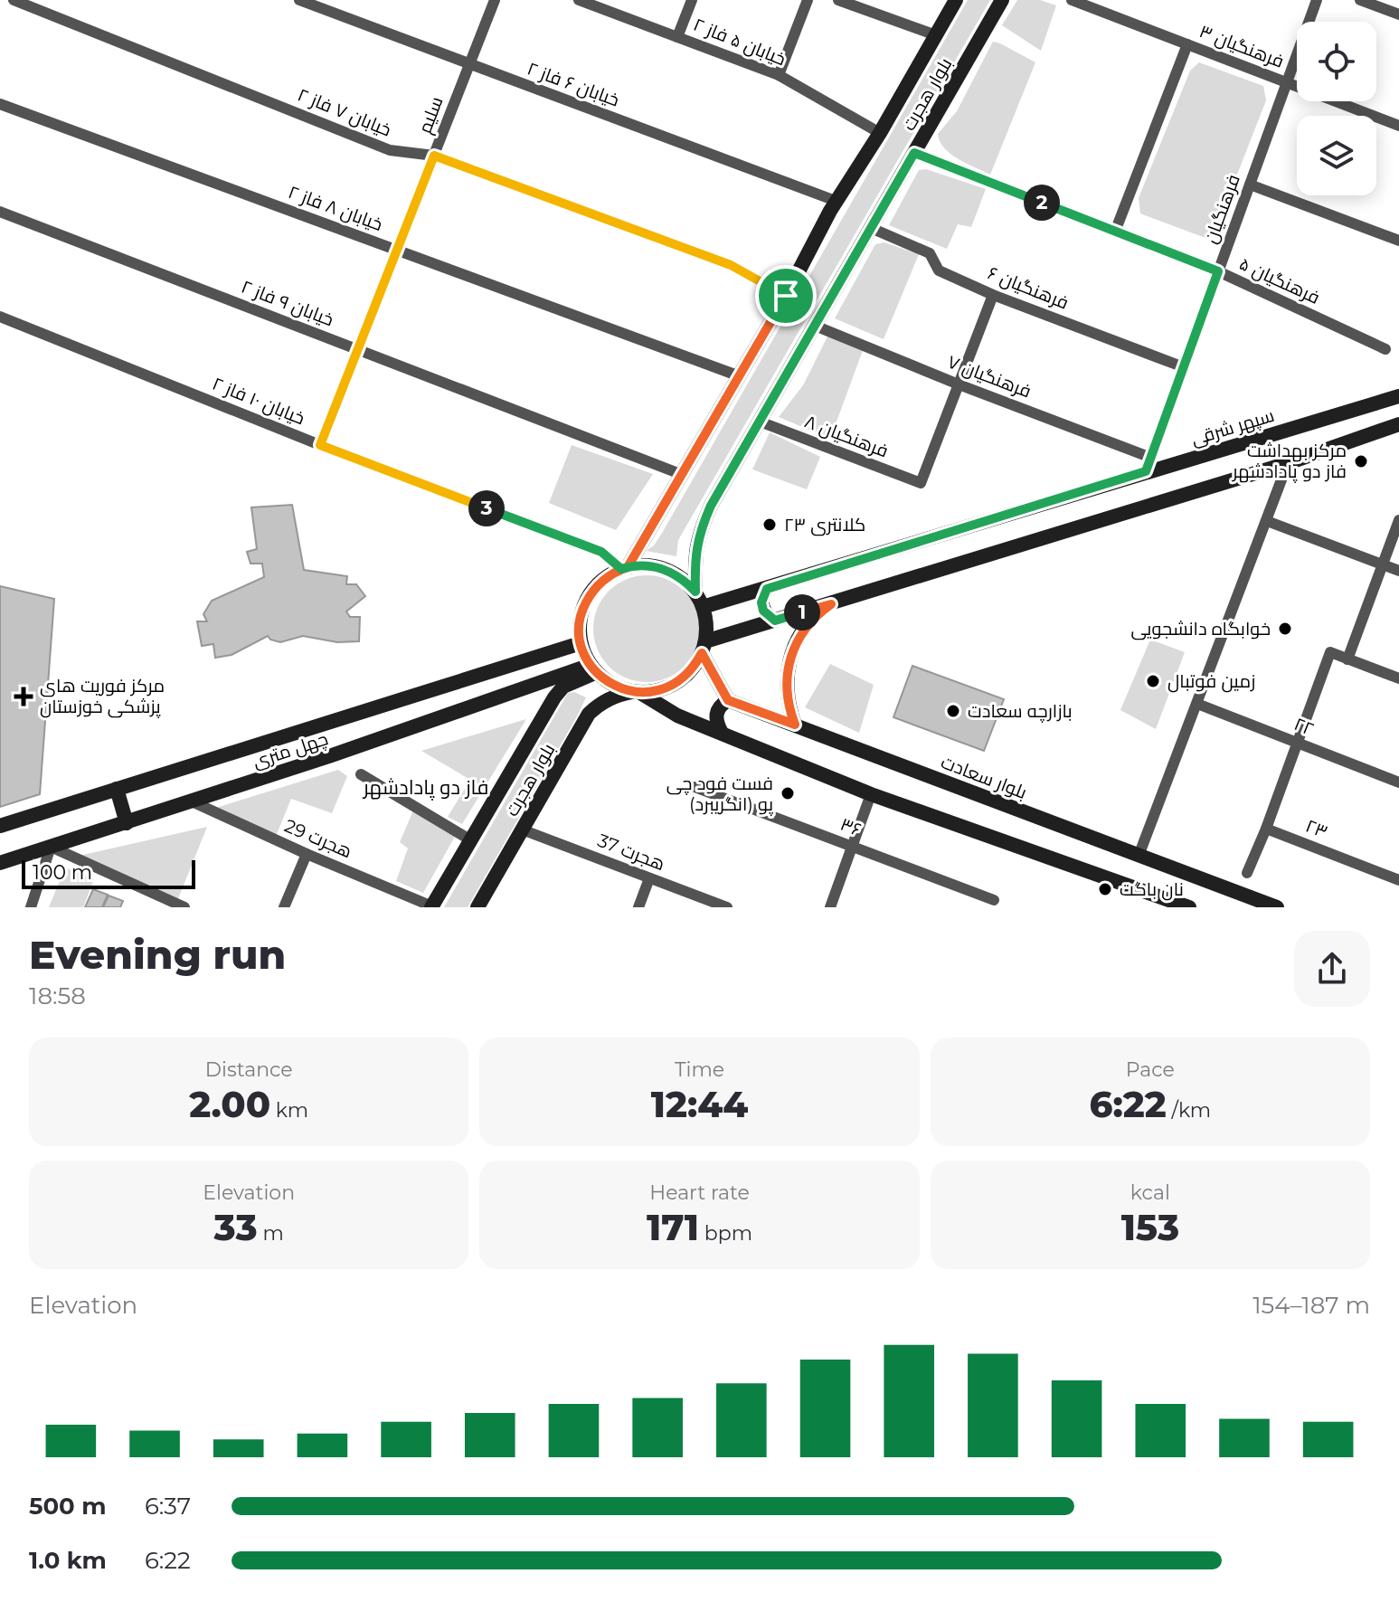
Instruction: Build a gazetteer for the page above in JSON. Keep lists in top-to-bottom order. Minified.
{"streets":{"main road":["بلوار هجرت","سپهر شرقی","چهل متری","بلوار سعادت"],"street":["خیابان ۵ فاز ۲","فرهنگیان ۳","خیابان ۶ فاز ۲","خیابان ۷ فاز ۲","سلیم","خیابان ۸ فاز ۲","فرهنگیان","فرهنگیان ۵","فرهنگیان ۶","خیابان ۹ فاز ۲","فرهنگیان ۷","خیابان ۱۰ فاز ۲","فرهنگیان ۸","۲۲","۳۶","۲۳","هجرت 29","هجرت 37"]},"crossings":[["خیابان ۵ فاز ۲","بلوار هجرت"],["فرهنگیان ۳","فرهنگیان"],["خیابان ۶ فاز ۲","بلوار هجرت"],["خیابان ۶ فاز ۲","سلیم"],["بلوار هجرت","خیابان ۷ فاز ۲"],["بلوار هجرت","خیابان ۸ فاز ۲"],["بلوار هجرت","فرهنگیان ۵"],["بلوار هجرت","فرهنگیان ۶"],["بلوار هجرت","خیابان ۹ فاز ۲"],["بلوار هجرت","فرهنگیان ۷"],["بلوار هجرت","خیابان ۱۰ فاز ۲"],["بلوار هجرت","سپهر شرقی"],["بلوار هجرت","فرهنگیان ۸"],["بلوار هجرت","چهل متری"],["بلوار هجرت","هجرت 29"],["بلوار هجرت","هجرت 37"],["خیابان ۷ فاز ۲","سلیم"],["سلیم","خیابان ۸ فاز ۲"],["سلیم","خیابان ۹ فاز ۲"],["سلیم","خیابان ۱۰ فاز ۲"],["فرهنگیان","فرهنگیان ۵"],["فرهنگیان","فرهنگیان ۶"],["فرهنگیان","فرهنگیان ۷"],["فرهنگیان","سپهر شرقی"],["فرهنگیان ۷","سپهر شرقی"],["فرهنگیان ۷","فرهنگیان ۸"],["خیابان ۱۰ فاز ۲","سپهر شرقی"],["خیابان ۱۰ فاز ۲","چهل متری"],["سپهر شرقی","چهل متری"],["چهل متری","هجرت 29"]],"districts":["فاز دو پادادشهر"],"places":{"other":["مرکز بهداشت فاز دو پادادشهر","کلانتری ۲۳","خوابگاه دانشجویی","زمین فوتبال","بازارچه سعادت","فست فود چی پو (انگریبرد)","نان باگت"],"health":["مرکز فوریت های پزشکی خوزستان"]},"scale_bar":"100 m","page":{"pins":["2","3","1"],"scale":"100 m","heading":["Evening run","18:58"],"stats":[["Distance","2.00 km"],["Time","12:44"],["Pace","6:22 /km"],["Elevation","33 m"],["Heart rate","171 bpm"],["kcal","153"]],"chart":["Elevation","154–187 m"],"list":[{"name":"500 m","note":"6:37"},{"name":"1.0 km","note":"6:22"}]}}
